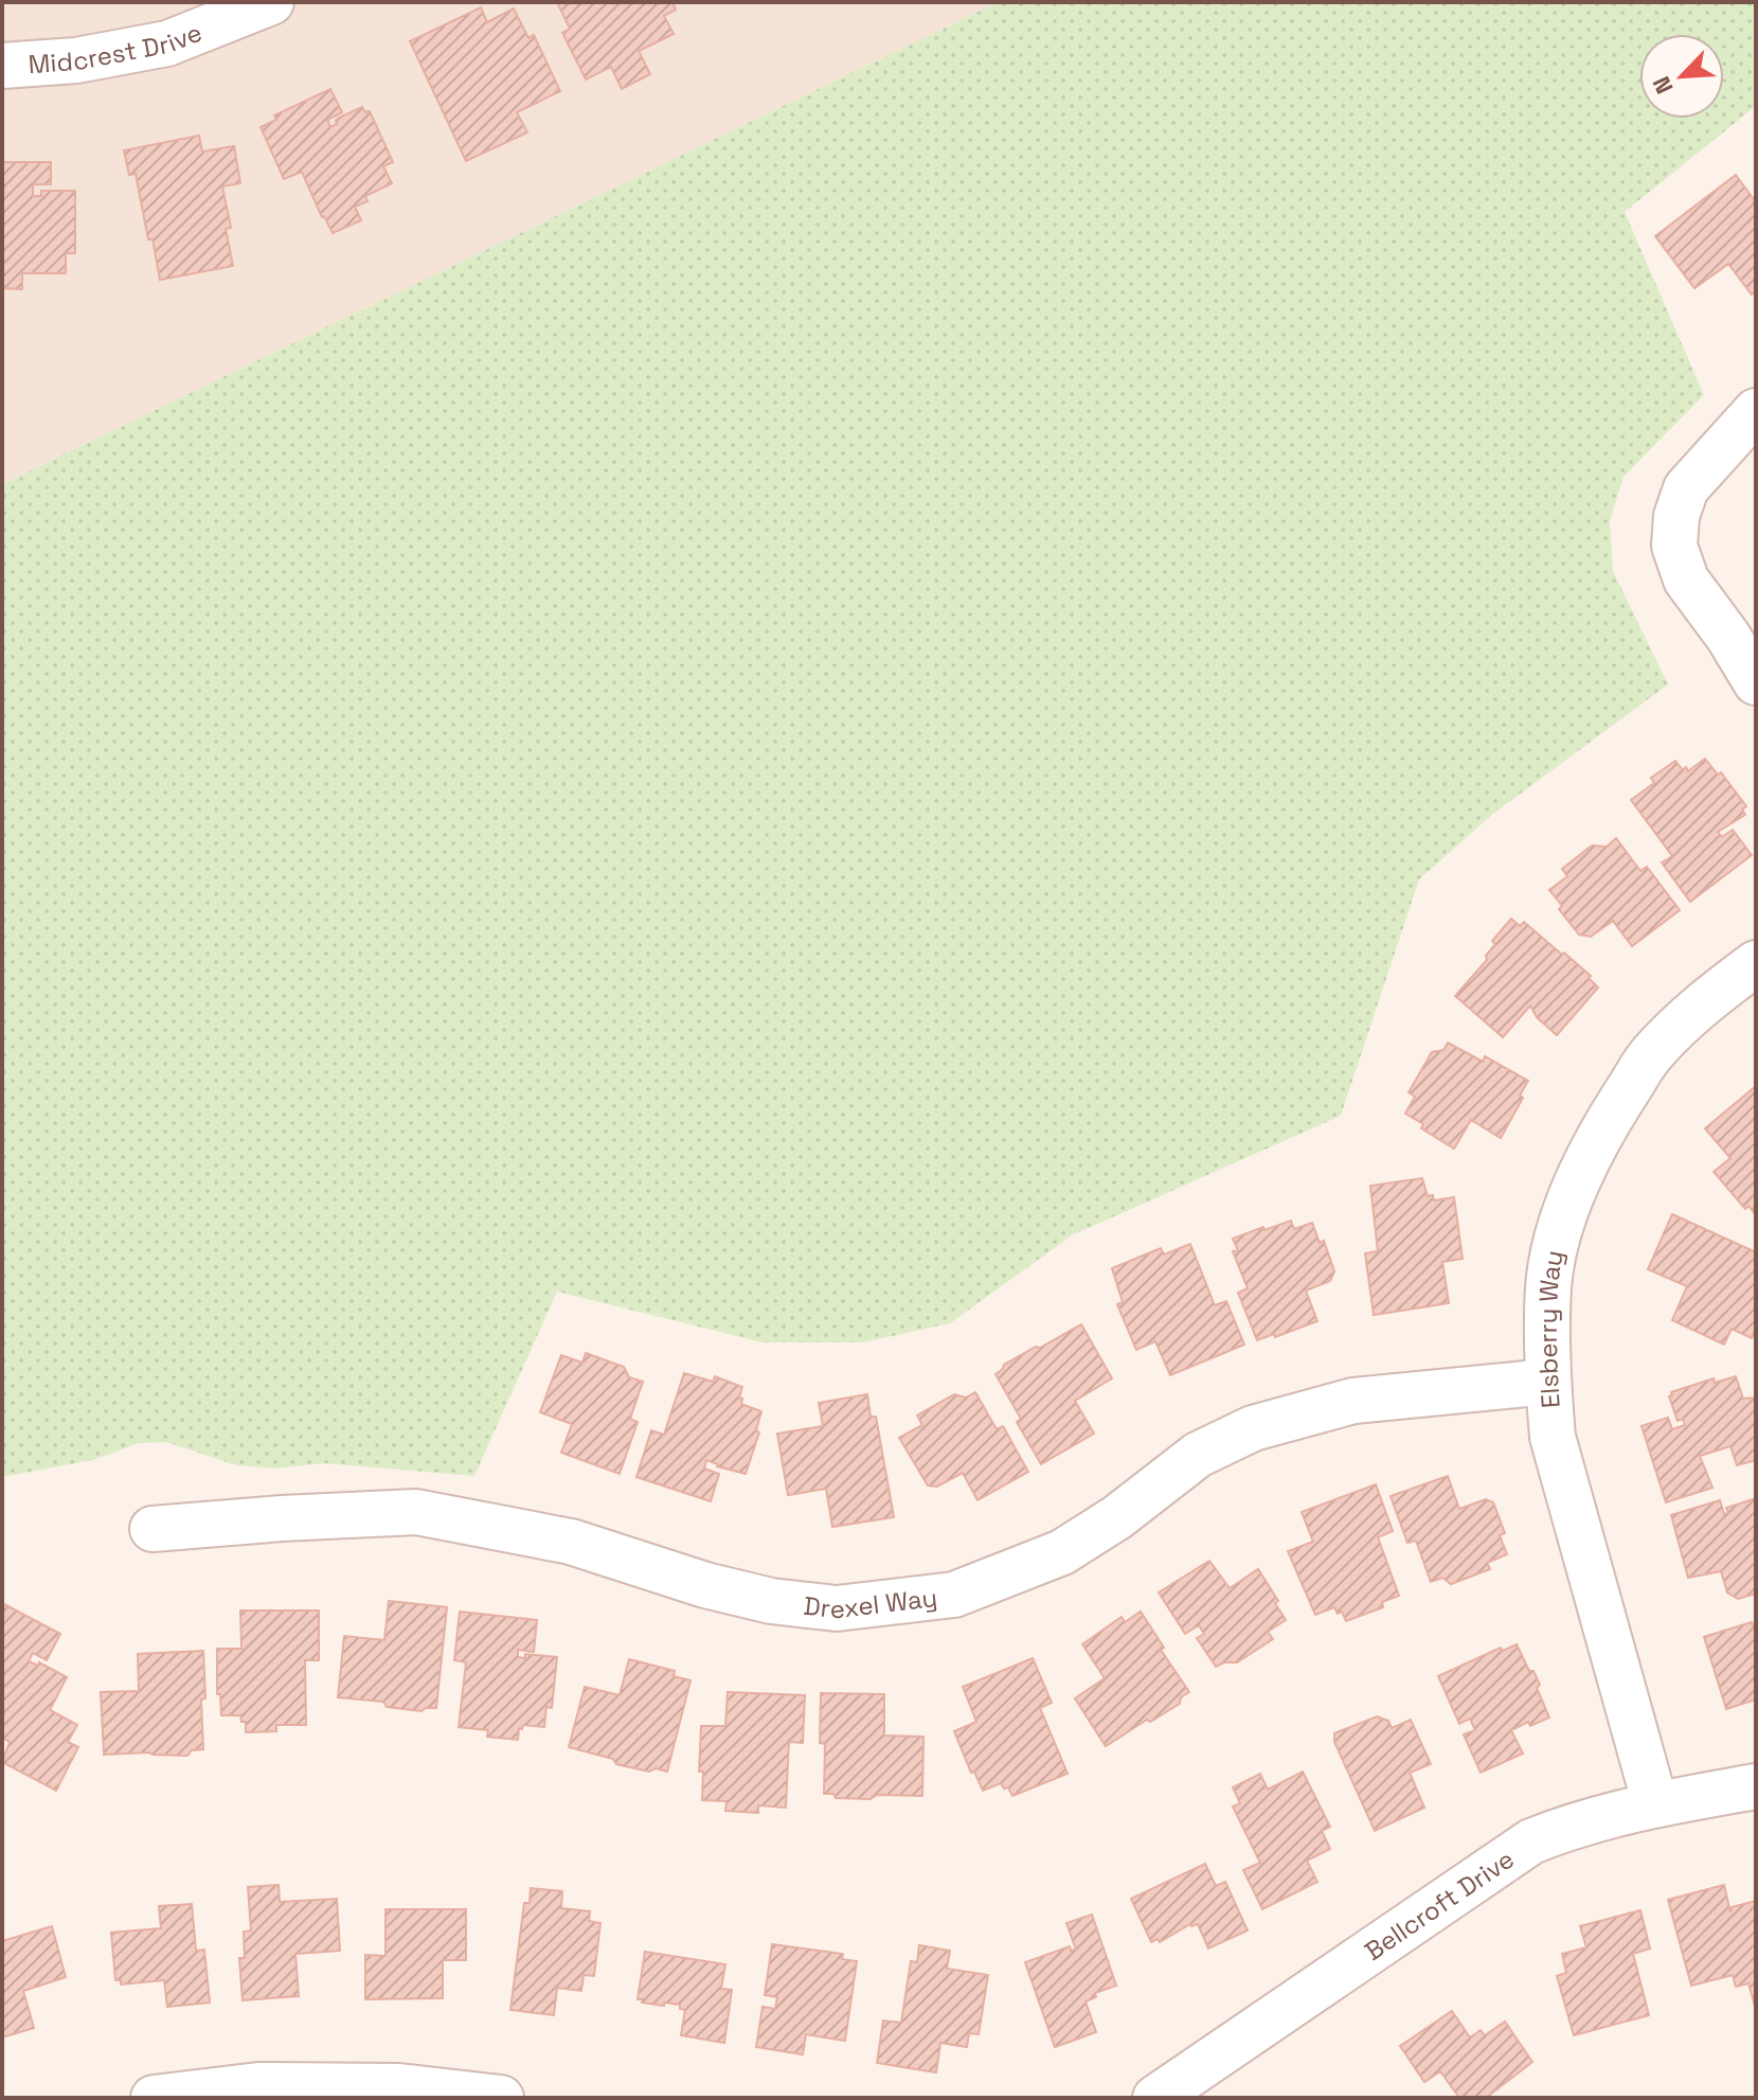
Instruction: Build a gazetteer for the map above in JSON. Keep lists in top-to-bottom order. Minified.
{"streets":{"street":["Midcrest Drive","Elsberry Way","Drexel Way","Bellcroft Drive"]},"crossings":[["Elsberry Way","Drexel Way"],["Elsberry Way","Bellcroft Drive"]],"north":"bottom left"}
